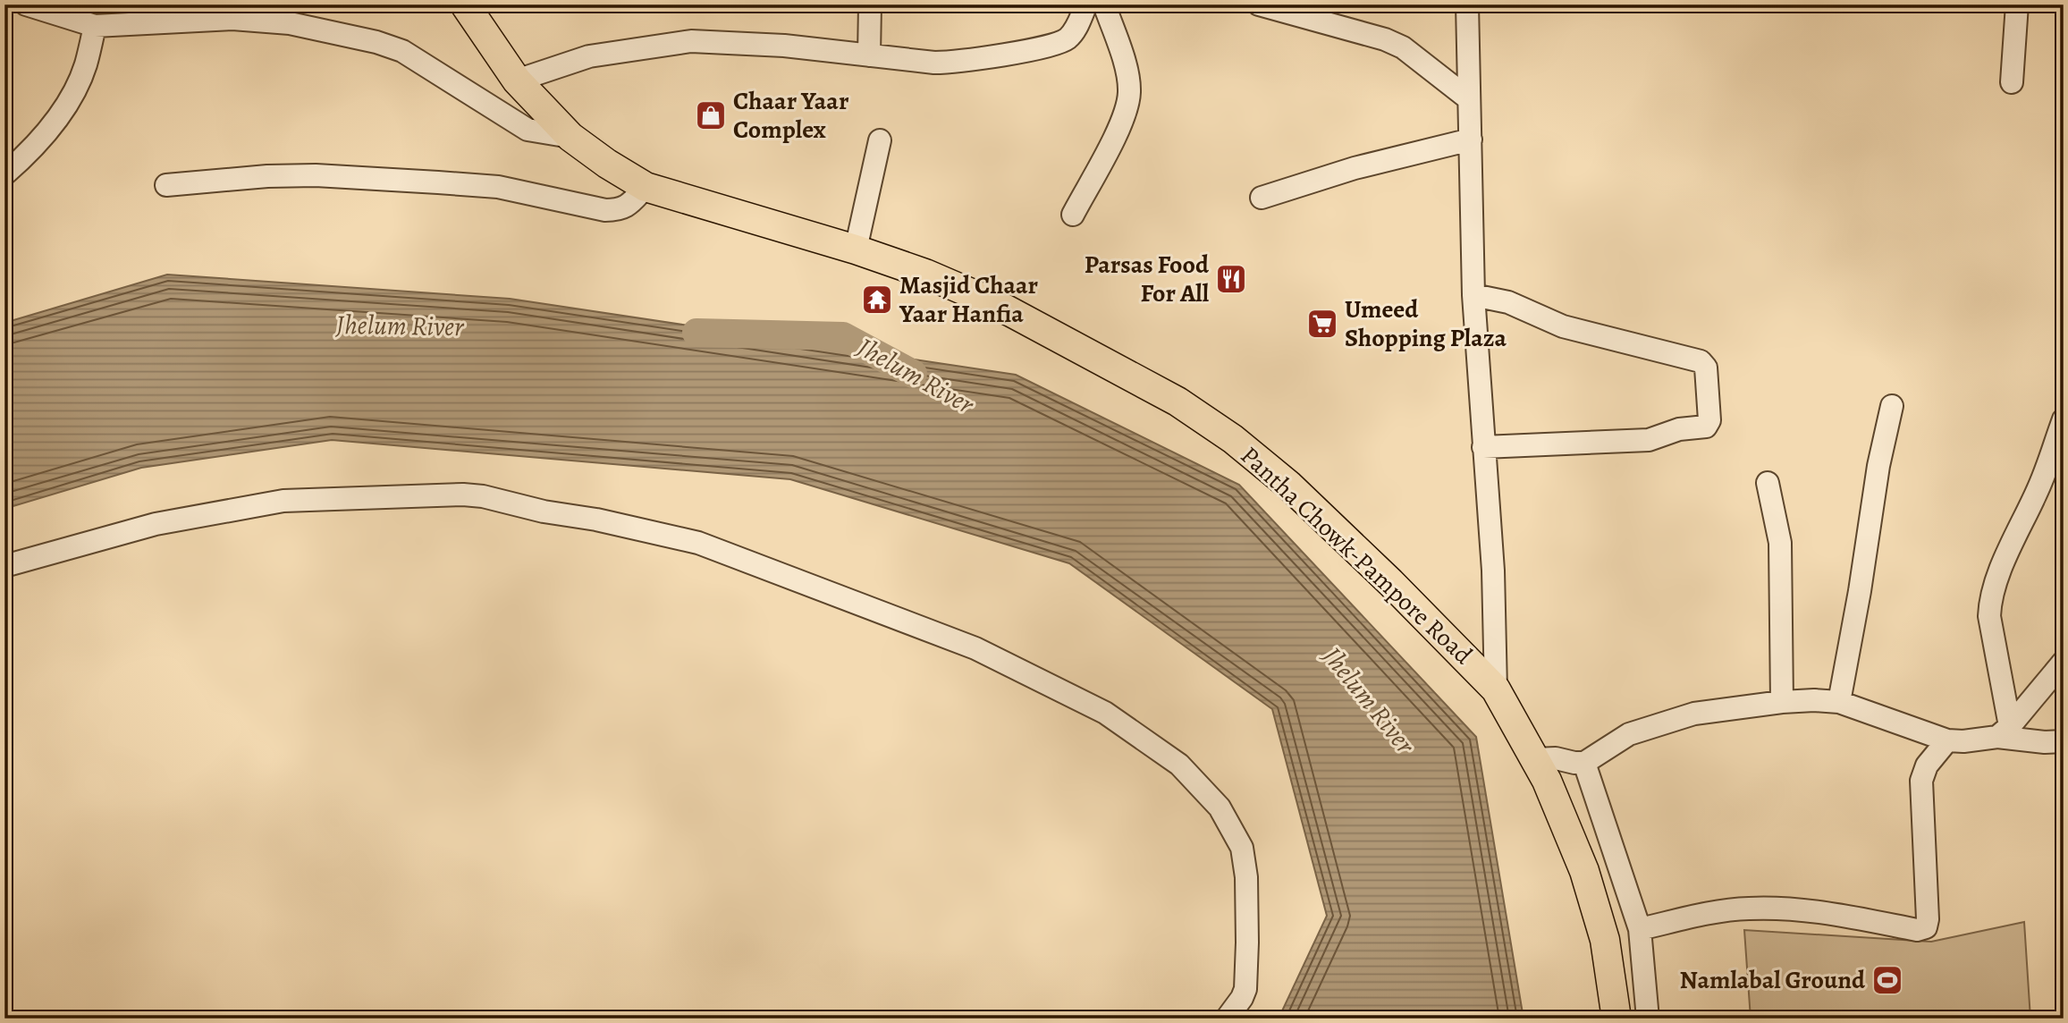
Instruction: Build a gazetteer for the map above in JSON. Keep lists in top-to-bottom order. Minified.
{"streets":{"main road":["Pantha Chowk-Pampore Road"]},"water":["Jhelum River"],"places":{"shop":["Chaar Yaar Complex"],"restaurant":["Parsas Food For All"],"temple":["Masjid Chaar Yaar Hanfia"],"supermarket":["Umeed Shopping Plaza"],"sports":["Namlabal Ground"]}}
